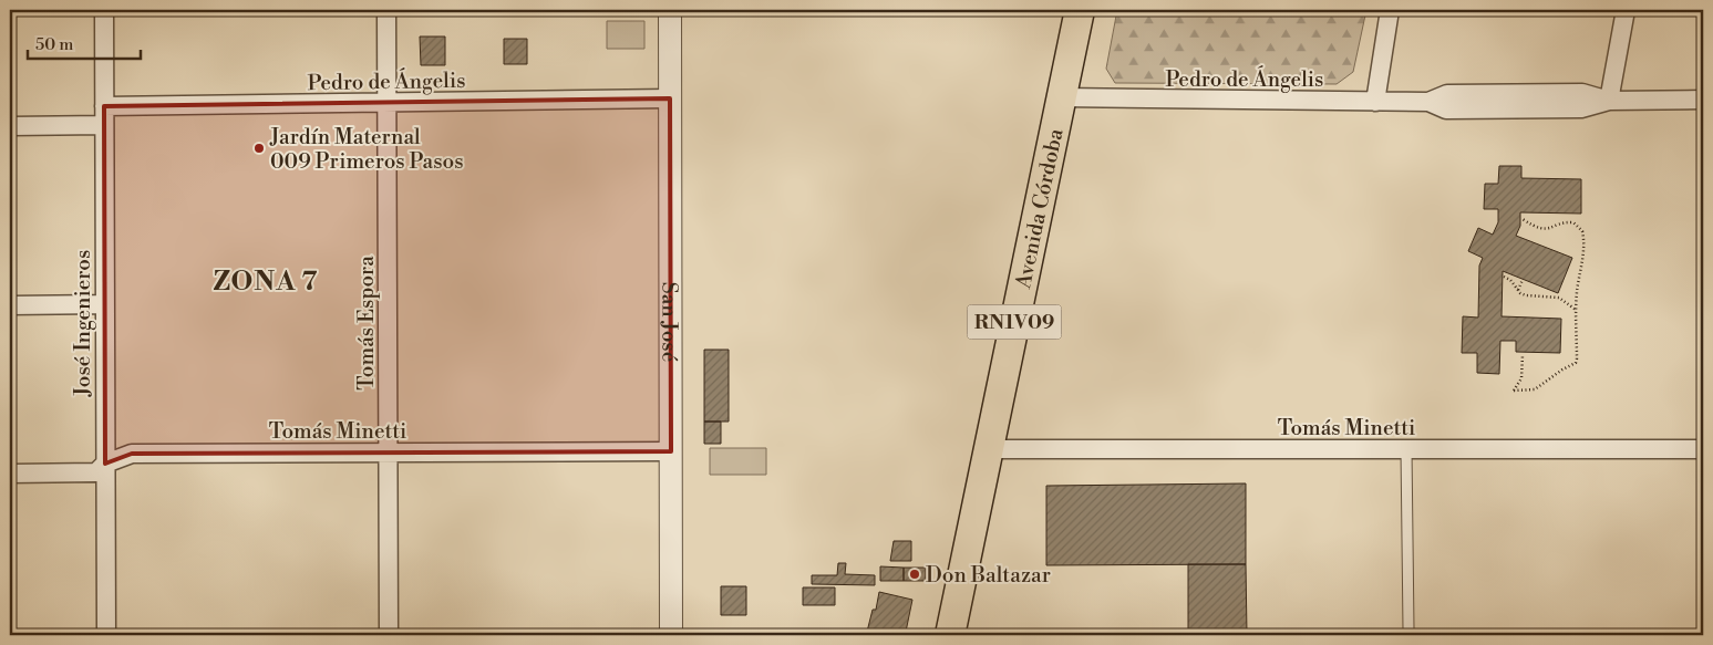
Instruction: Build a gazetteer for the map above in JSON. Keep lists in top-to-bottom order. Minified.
{"streets":{"main road":["Avenida Córdoba","RN1V09"],"street":["Pedro de Ángelis","José Ingenieros","Tomás Espora","San José","Tomás Minetti"]},"crossings":[["Pedro de Ángelis","Avenida Córdoba"],["Pedro de Ángelis","José Ingenieros"],["Pedro de Ángelis","Tomás Espora"],["Pedro de Ángelis","San José"],["Avenida Córdoba","Tomás Minetti"],["José Ingenieros","Tomás Minetti"],["Tomás Espora","Tomás Minetti"],["San José","Tomás Minetti"]],"districts":["ZONA 7"],"places":["Jardín Maternal 009 Primeros Pasos","Don Baltazar"],"scale_bar":"50 m"}
